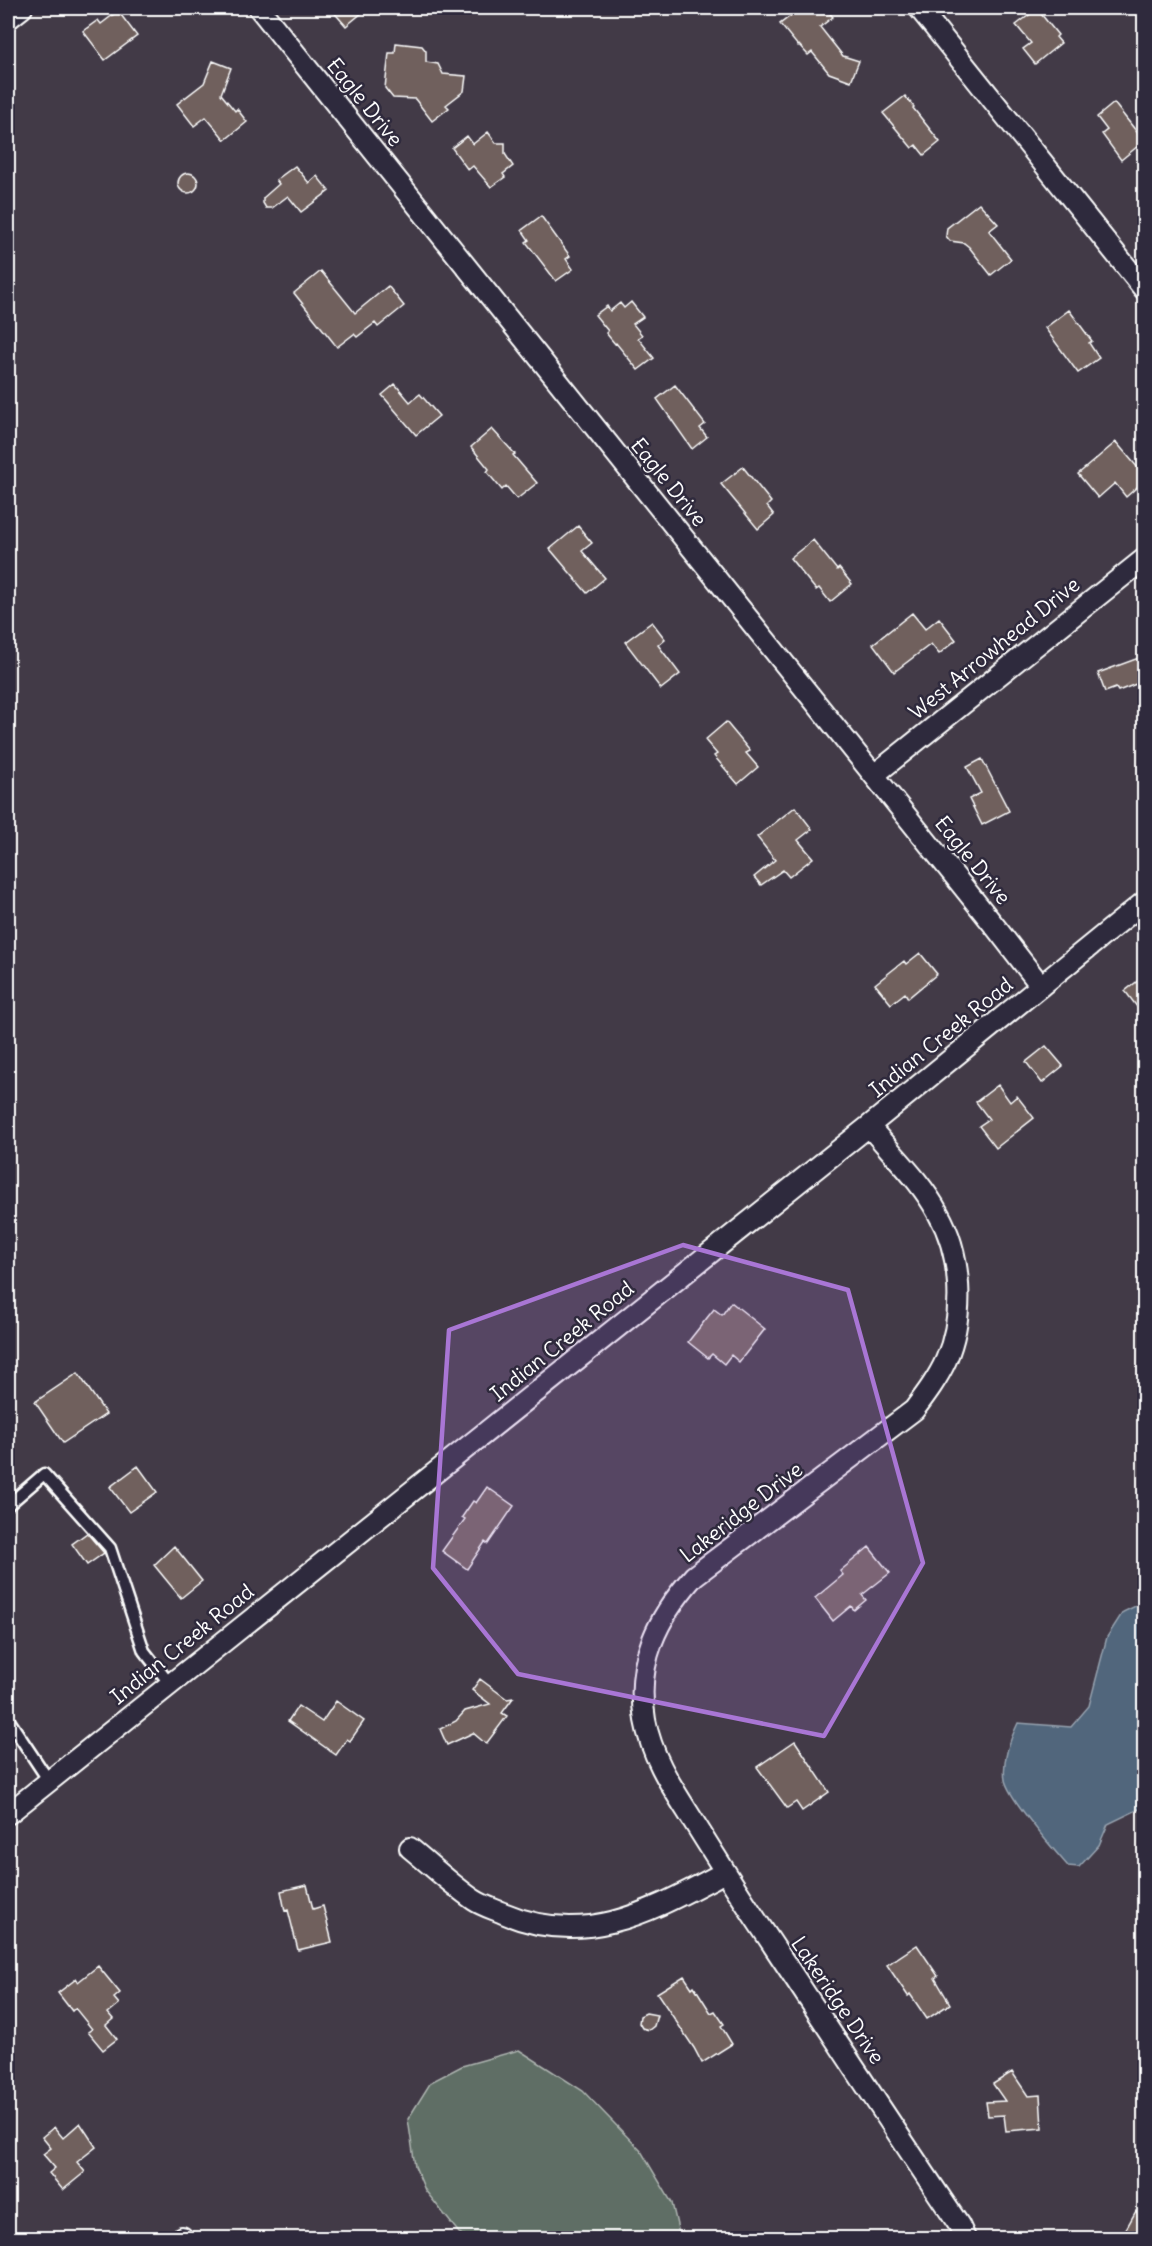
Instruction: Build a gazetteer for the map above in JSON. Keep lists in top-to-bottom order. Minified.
{"streets":{"street":["Eagle Drive","West Arrowhead Drive","Indian Creek Road","Lakeridge Drive"]},"crossings":[["Eagle Drive","West Arrowhead Drive"],["Eagle Drive","Indian Creek Road"],["Indian Creek Road","Lakeridge Drive"]]}
